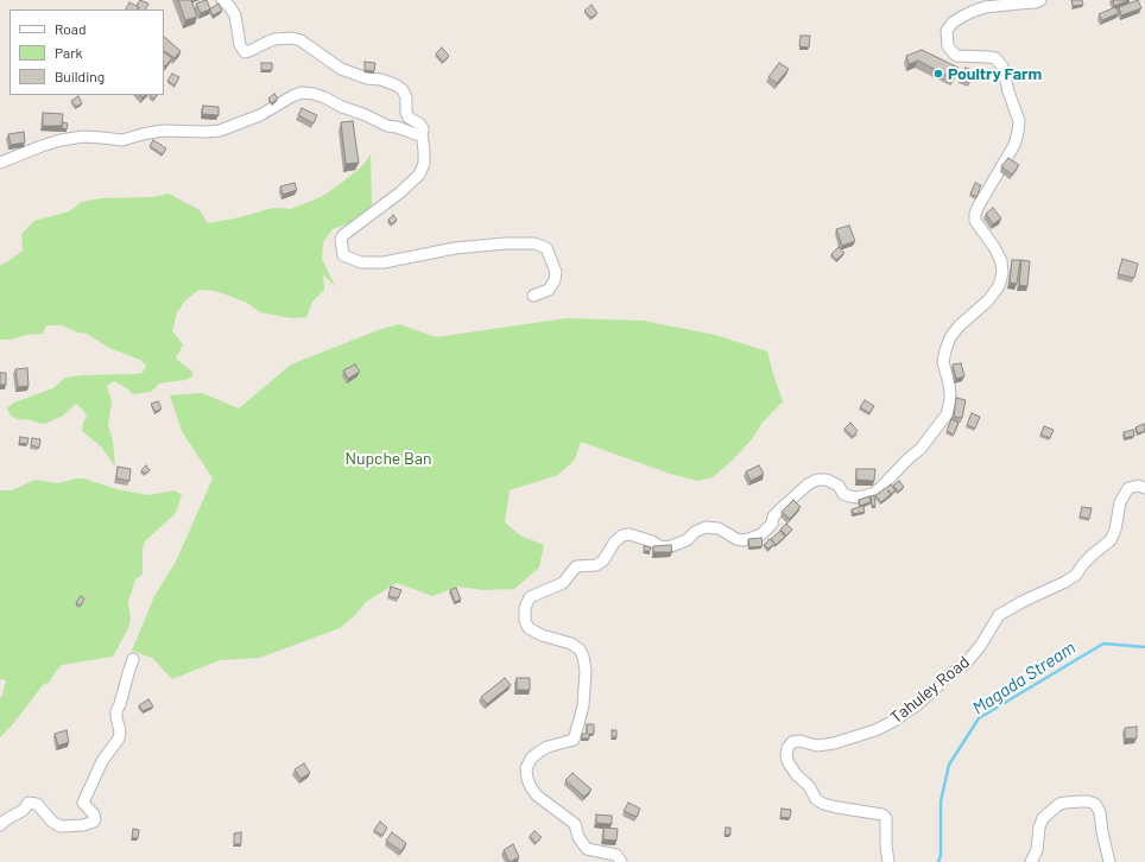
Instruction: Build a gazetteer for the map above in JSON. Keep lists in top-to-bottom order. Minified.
{"streets":{"street":["Tahuley Road"]},"water":["Magada Stream"],"parks":["Nupche Ban"],"places":["Poultry Farm"],"legend":["Road","Park","Building"]}
